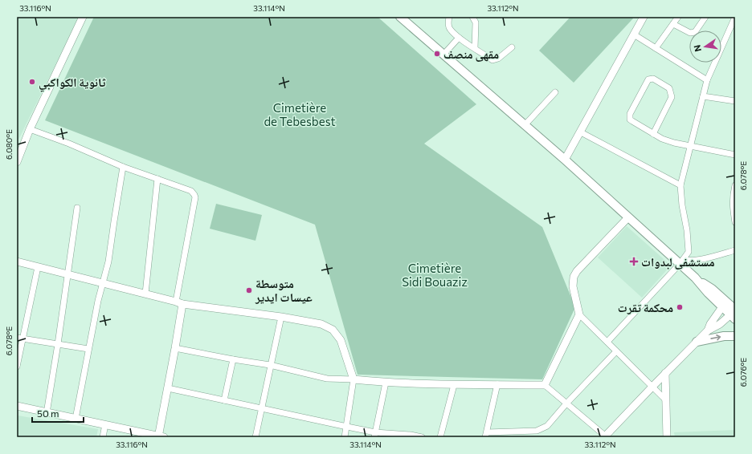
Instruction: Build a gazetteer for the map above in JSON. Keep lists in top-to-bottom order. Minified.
{"parks":["Cimetière de Tebesbest","Cimetière Sidi Bouaziz"],"places":{"other":["مقهى منصف","ثانوية الكواكبي","متوسطة عيسات ايدير","محكمة تقرت"],"health":["مستشفى لبدوات"]},"scale_bar":"50 m","north":"left","coordinates":["33.116°N","33.114°N","33.112°N","6.080°E","6.078°E","6.076°E"]}
